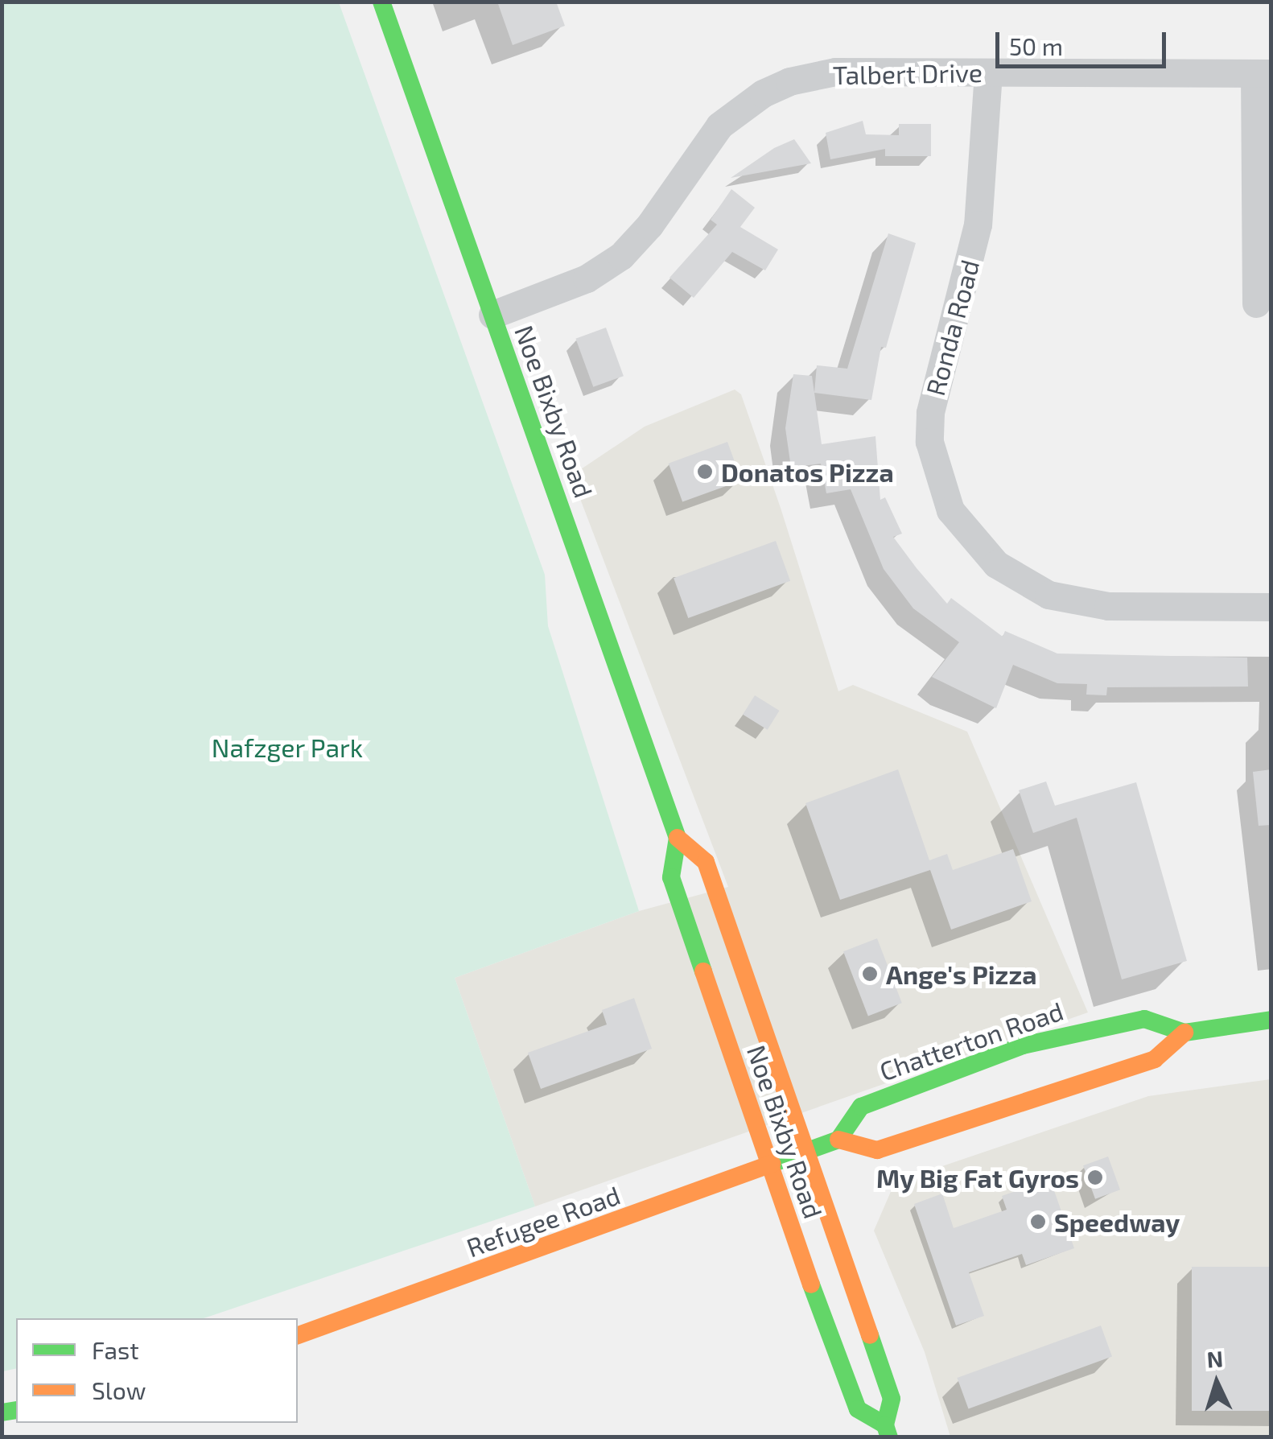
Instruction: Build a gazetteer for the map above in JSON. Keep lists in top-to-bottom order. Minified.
{"streets":{"street":["Talbert Drive","Ronda Road","Noe Bixby Road","Chatterton Road","Refugee Road"]},"crossings":[["Talbert Drive","Ronda Road"],["Talbert Drive","Noe Bixby Road"],["Noe Bixby Road","Refugee Road"]],"parks":["Nafzger Park"],"places":["Donatos Pizza","Ange's Pizza","My Big Fat Gyros","Speedway"],"legend":["Fast","Slow"],"scale_bar":"50 m","north":"top"}
